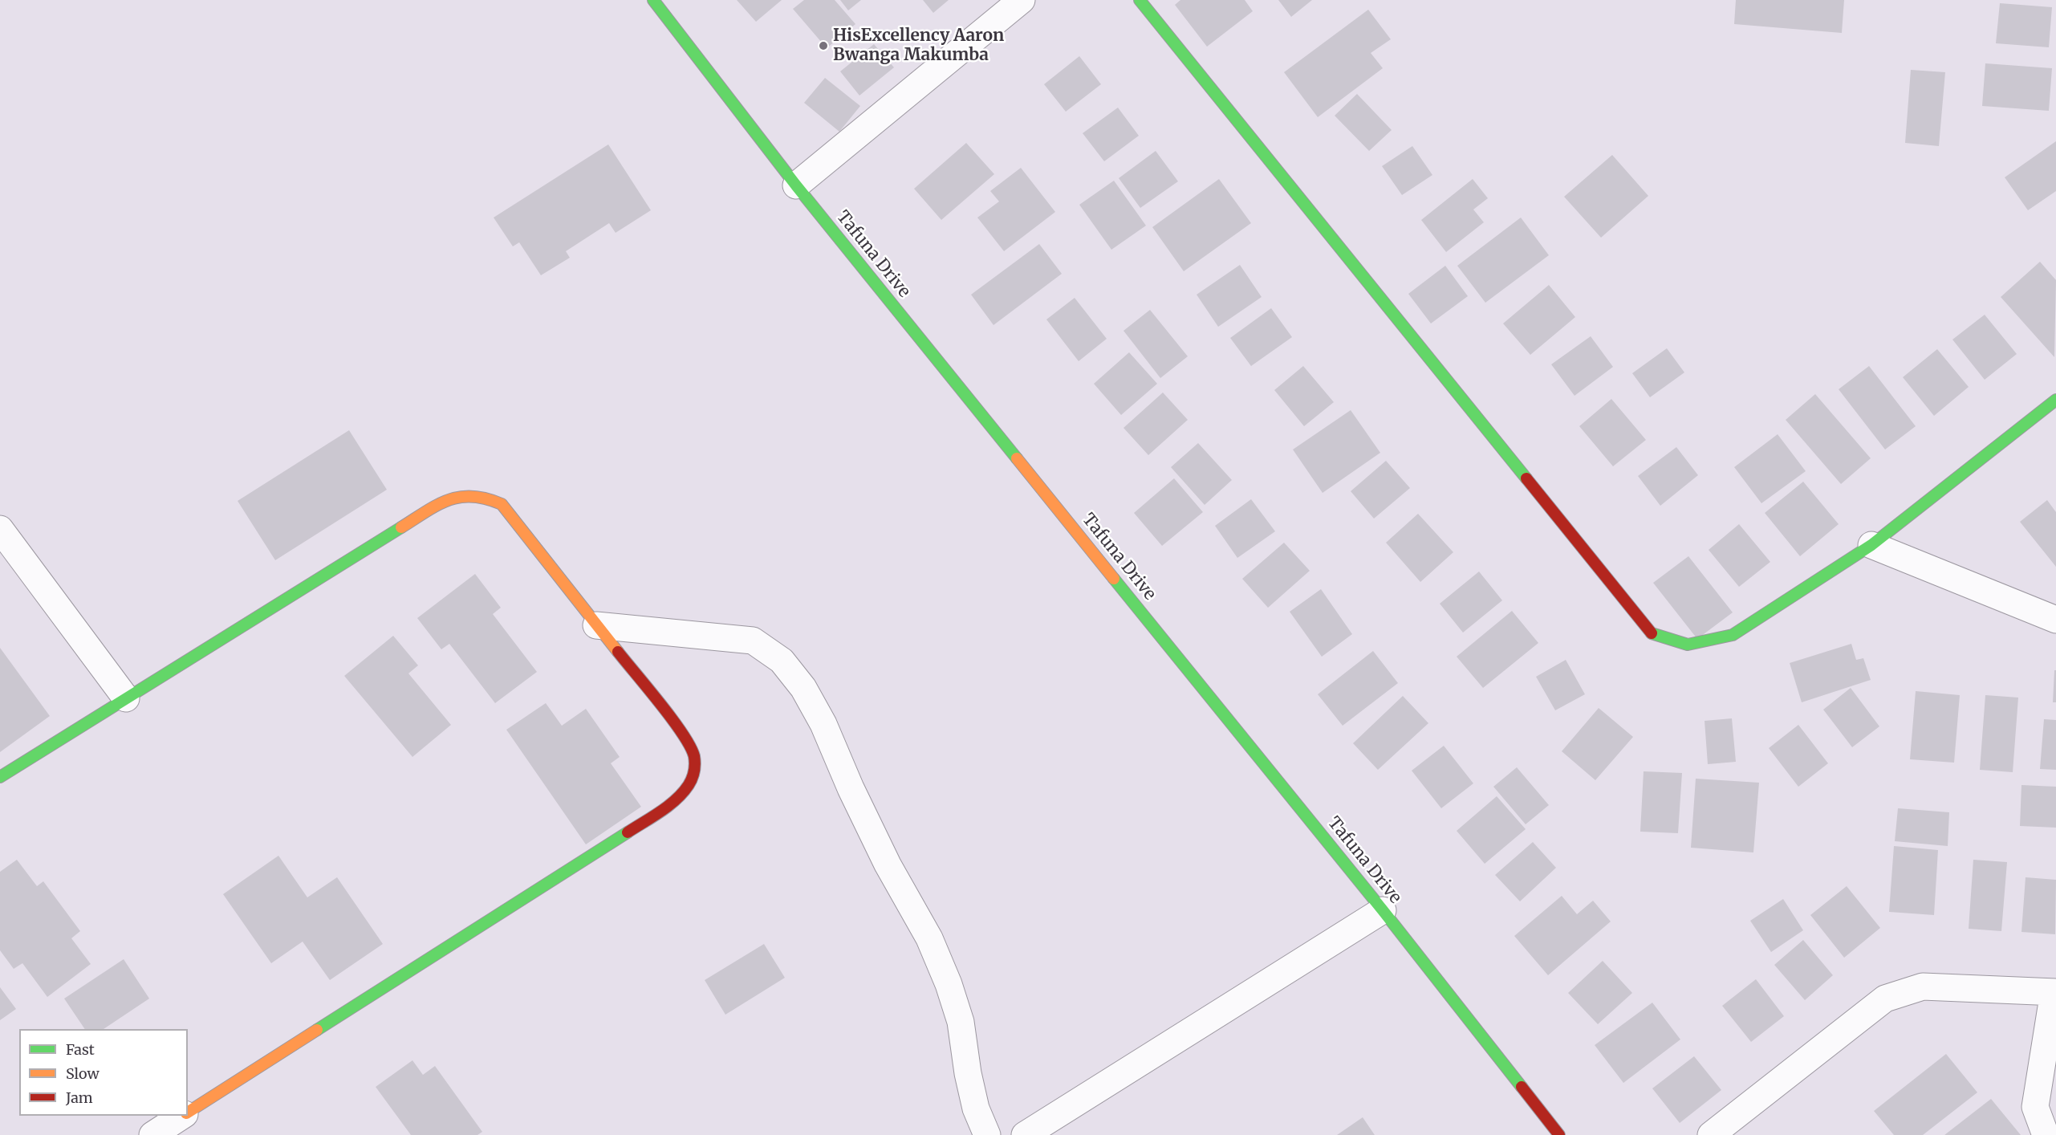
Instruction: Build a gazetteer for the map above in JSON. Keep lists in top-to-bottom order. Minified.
{"streets":{"street":["Tafuna Drive"]},"places":["HisExcellency Aaron Bwanga Makumba"],"legend":["Fast","Slow","Jam"]}
